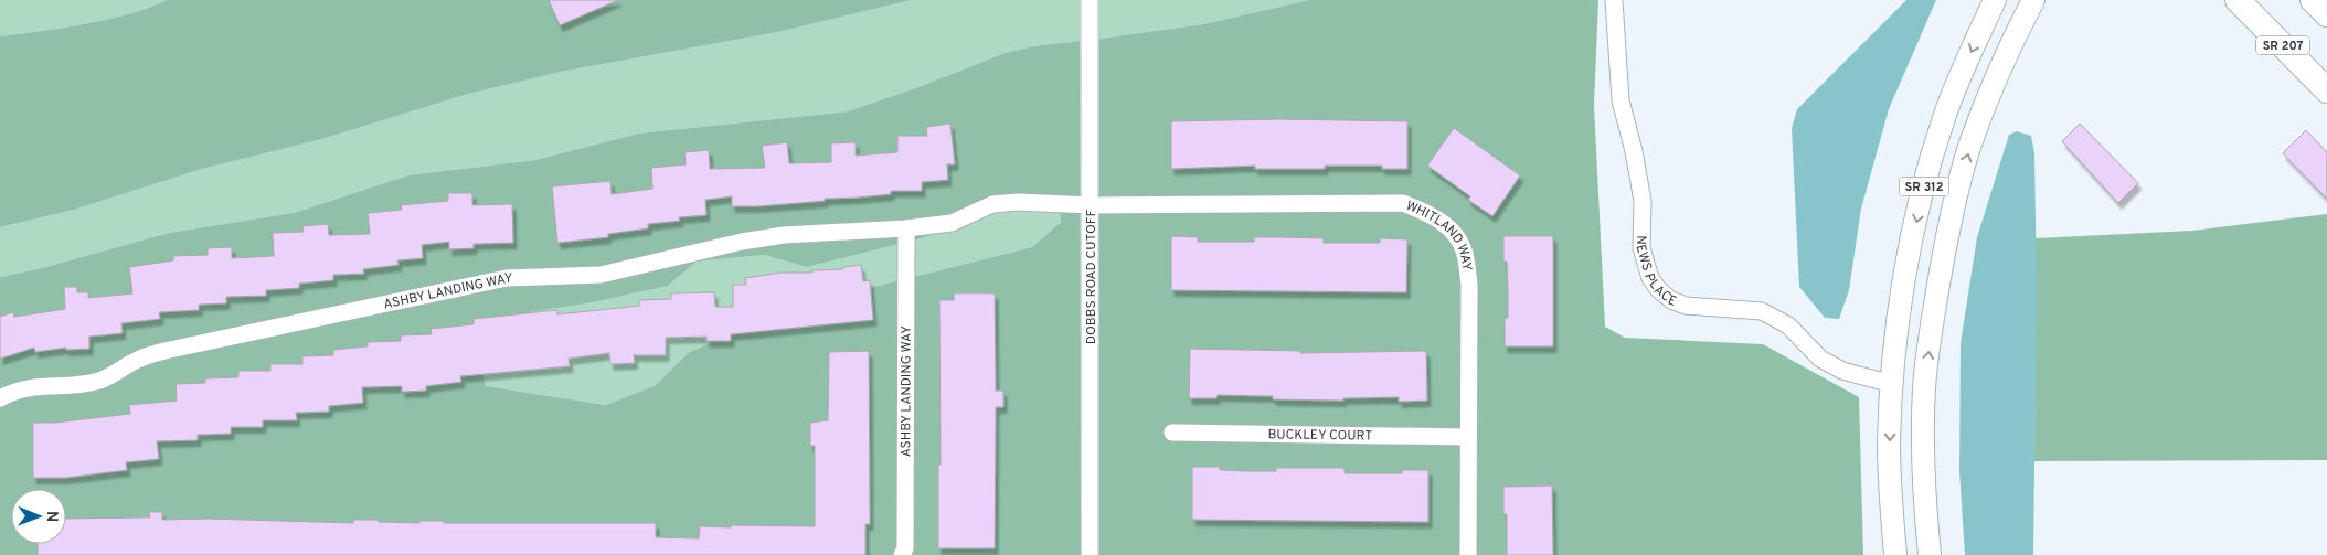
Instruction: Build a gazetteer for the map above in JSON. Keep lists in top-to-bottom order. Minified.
{"streets":{"highway":["SR 207"],"main road":["SR 312"],"street":["WHITLAND WAY","NEWS PLACE","DOBBS ROAD CUTOFF","ASHBY LANDING WAY","BUCKLEY COURT"]},"crossings":[["SR 312","NEWS PLACE"],["WHITLAND WAY","DOBBS ROAD CUTOFF"],["WHITLAND WAY","ASHBY LANDING WAY"],["WHITLAND WAY","BUCKLEY COURT"],["DOBBS ROAD CUTOFF","ASHBY LANDING WAY"]],"north":"right"}
